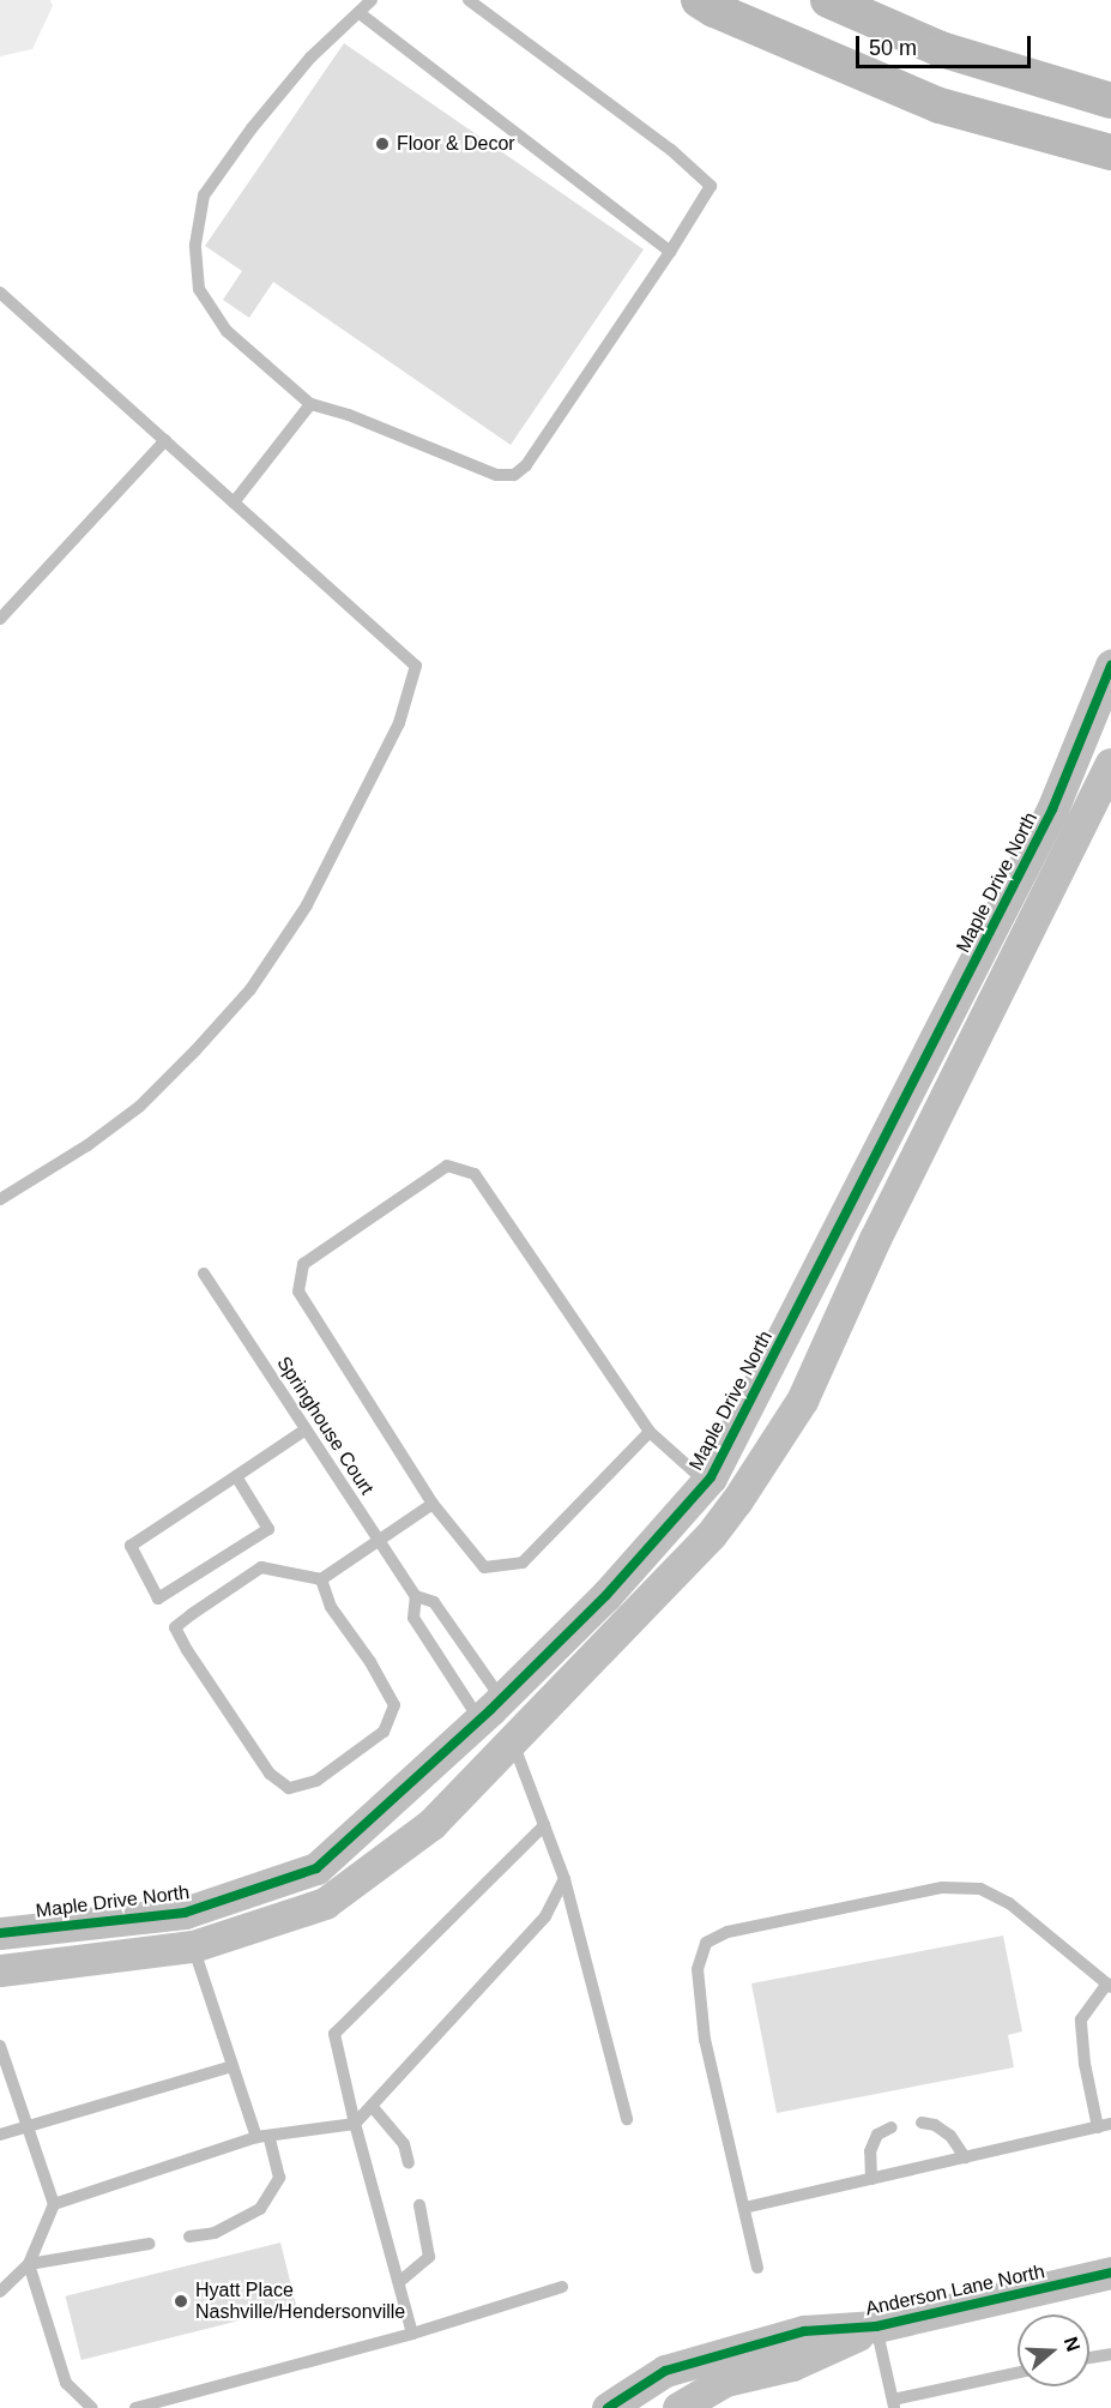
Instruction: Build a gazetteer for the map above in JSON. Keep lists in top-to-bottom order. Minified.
{"streets":{"street":["Maple Drive North","Anderson Lane North"],"lane":["Springhouse Court"]},"places":["Floor & Decor","Hyatt Place Nashville/Hendersonville"],"scale_bar":"50 m","north":"right"}
